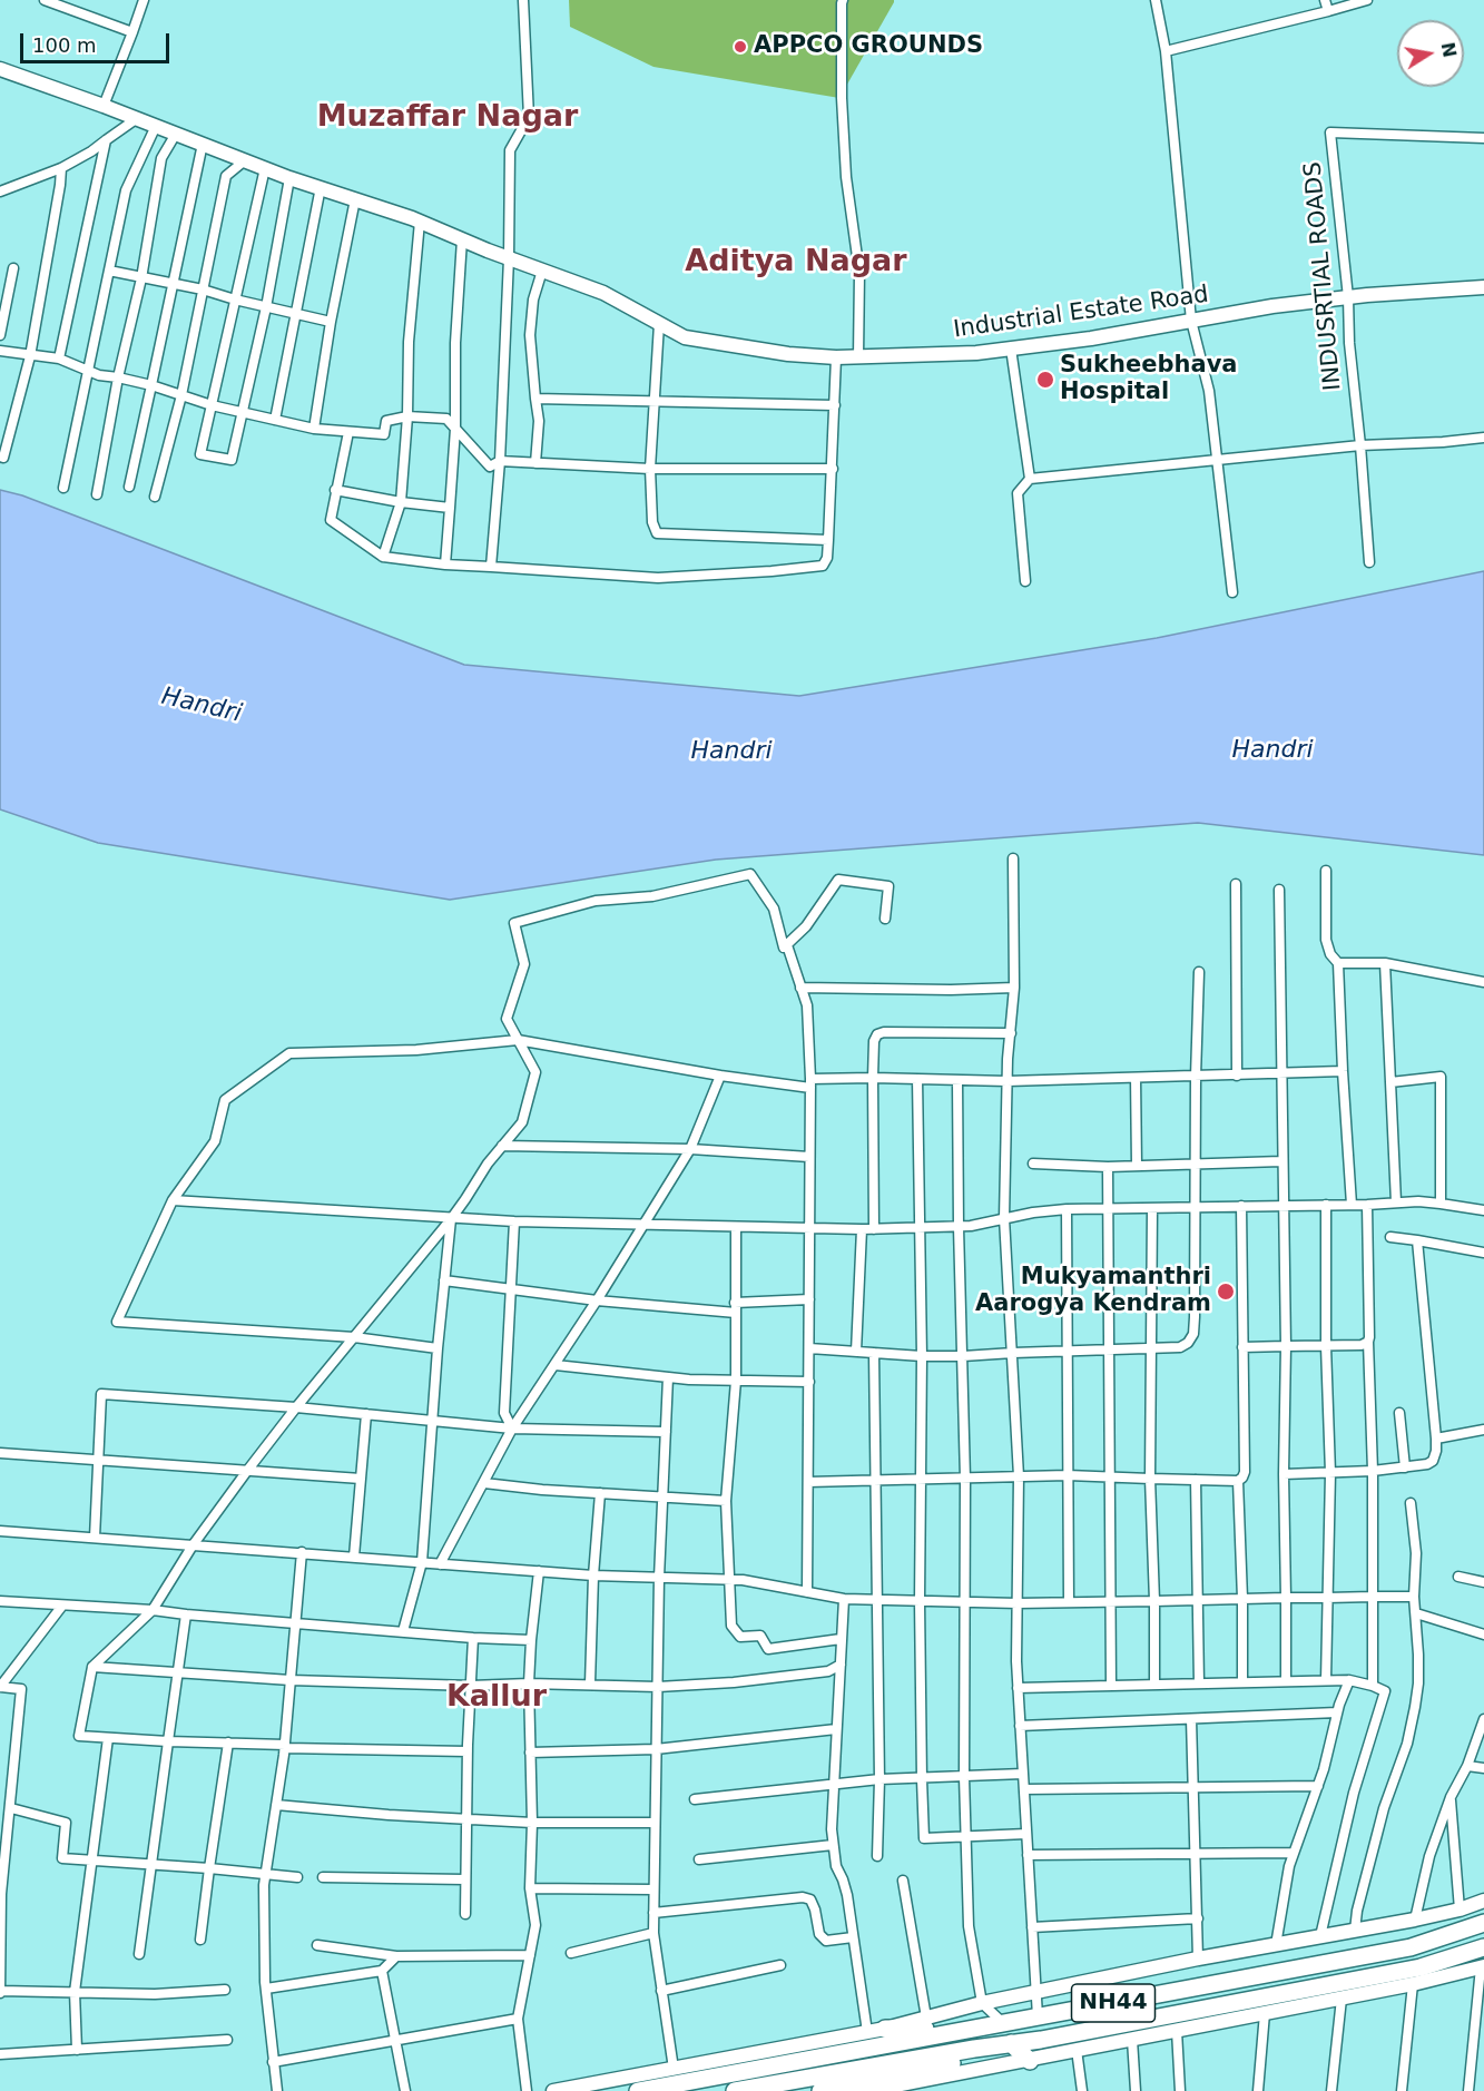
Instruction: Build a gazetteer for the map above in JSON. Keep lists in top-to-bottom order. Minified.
{"streets":{"highway":["NH44"],"street":["INDUSRTIAL ROADS","Industrial Estate Road"]},"crossings":[["INDUSRTIAL ROADS","Industrial Estate Road"]],"districts":["Muzaffar Nagar","Aditya Nagar","Kallur"],"water":["Handri"],"places":["APPCO GROUNDS","Sukheebhava Hospital","Mukyamanthri Aarogya Kendram"],"scale_bar":"100 m","north":"right"}
